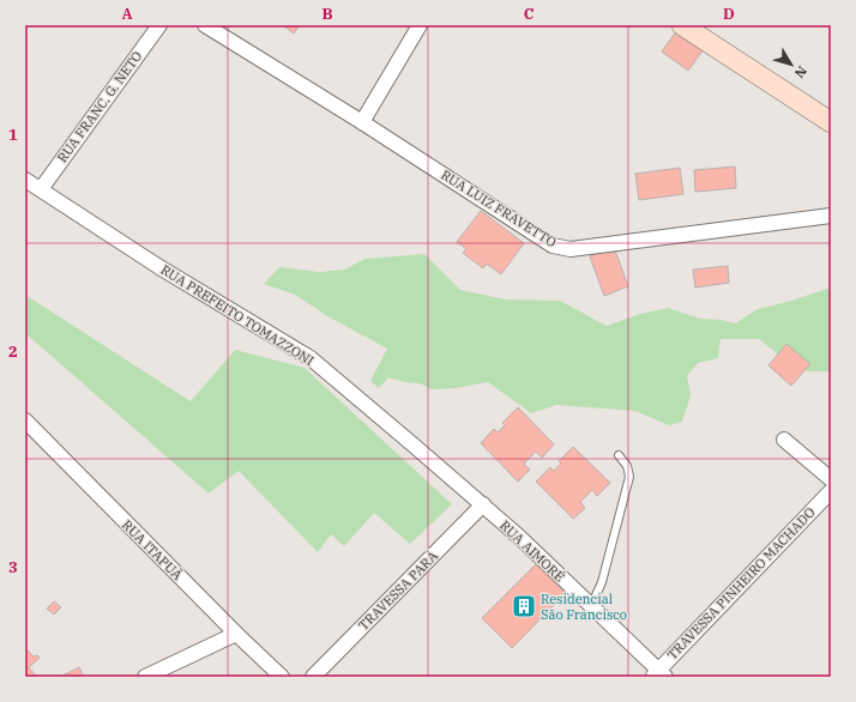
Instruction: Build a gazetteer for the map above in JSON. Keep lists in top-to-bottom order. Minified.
{"streets":{"street":["RUA FRANC. G. NETO","RUA LUIZ FRAVETTO","RUA PREFEITO TOMAZZONI","RUA ITAPUÃ","RUA AIMORÉ","TRAVESSA PINHEIRO MACHADO","TRAVESSA PARÁ"]},"crossings":[["RUA FRANC. G. NETO","RUA PREFEITO TOMAZZONI"],["RUA PREFEITO TOMAZZONI","RUA AIMORÉ"],["RUA PREFEITO TOMAZZONI","TRAVESSA PARÁ"],["RUA AIMORÉ","TRAVESSA PINHEIRO MACHADO"],["RUA AIMORÉ","TRAVESSA PARÁ"]],"places":{"building":["Residencial São Francisco"]},"north":"bottom right","grid":{"columns":["A","B","C","D"],"rows":["1","2","3"]}}
